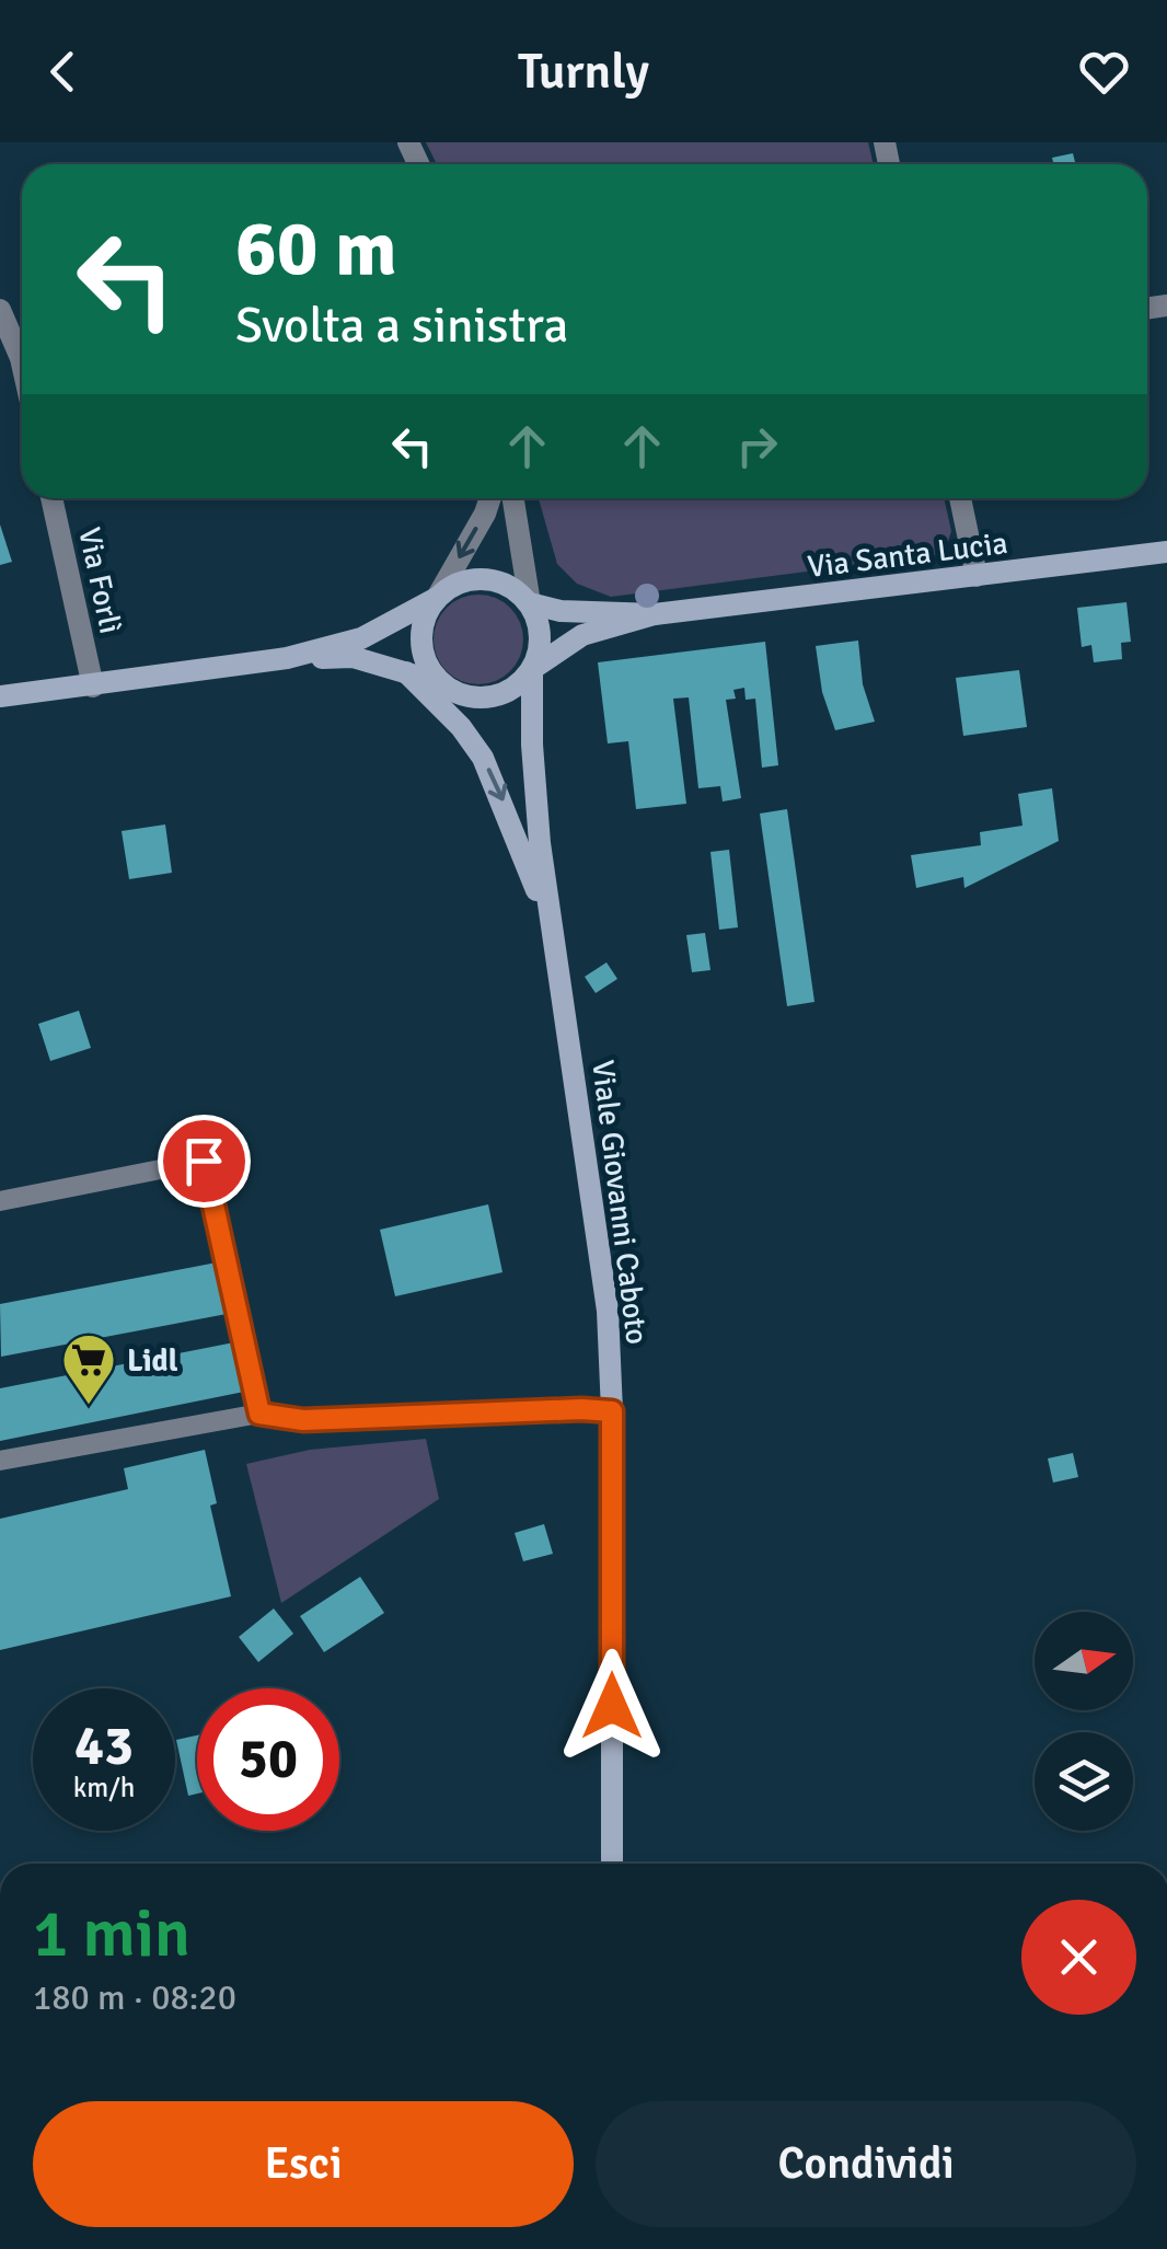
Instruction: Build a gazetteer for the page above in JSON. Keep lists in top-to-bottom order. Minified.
{"streets":{"main road":["Via Santa Lucia","Viale Giovanni Caboto"],"street":["Via Forlì"]},"places":{"supermarket":["Lidl"]},"north":"right","page":{"header":"Turnly","turn":["60 m","Svolta a sinistra"],"speed":"43 km/h","limit":"50","heading":["1 min","180 m · 08:20"],"buttons":["Esci","Condividi"]}}
